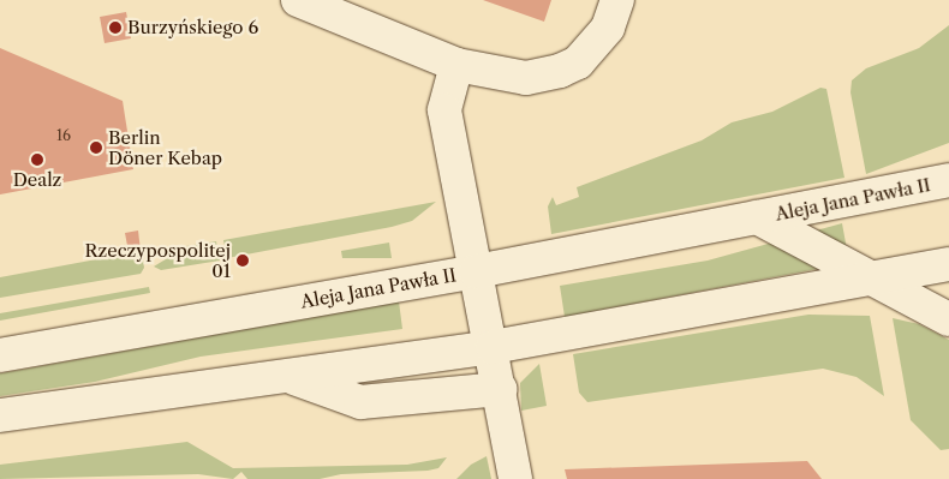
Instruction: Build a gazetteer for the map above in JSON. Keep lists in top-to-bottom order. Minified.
{"streets":{"main road":["Aleja Jana Pawła II"]},"places":["Burzyńskiego 6","Berlin Döner Kebap","Dealz","Rzeczypospolitej 01"],"house_numbers":["16"]}
